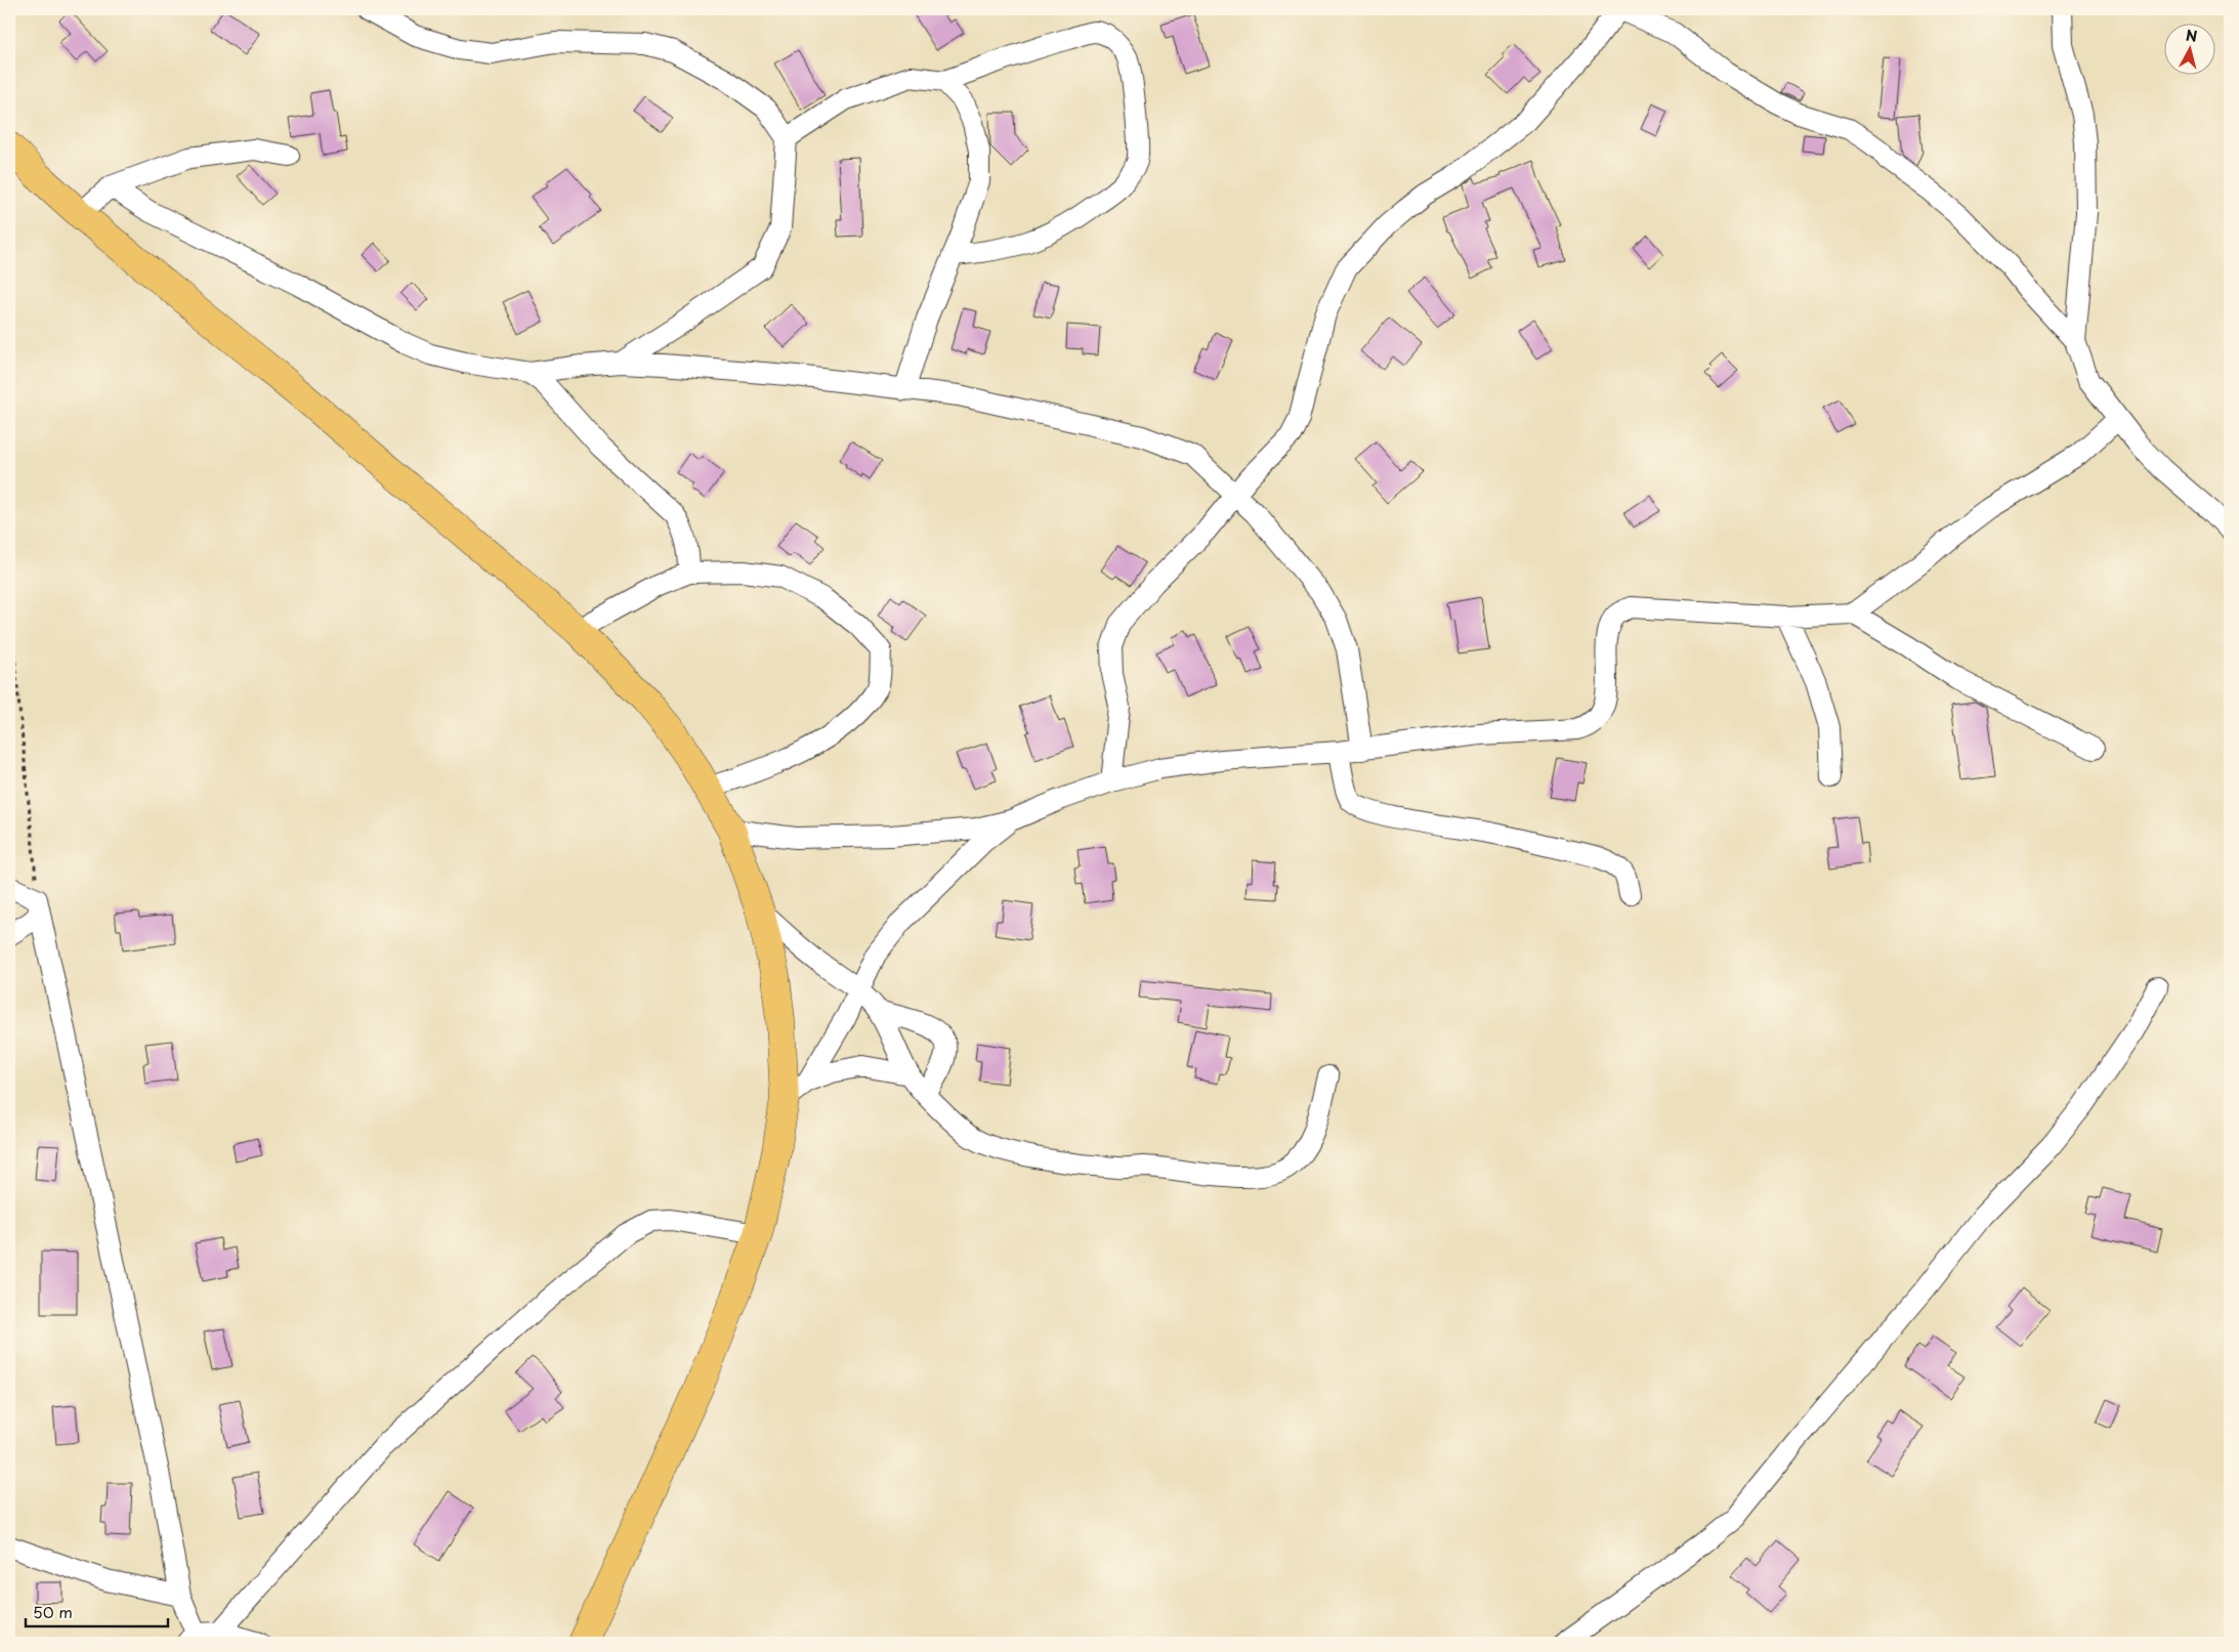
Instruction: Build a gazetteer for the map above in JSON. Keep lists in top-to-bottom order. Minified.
{"scale_bar":"50 m","north":"top"}
